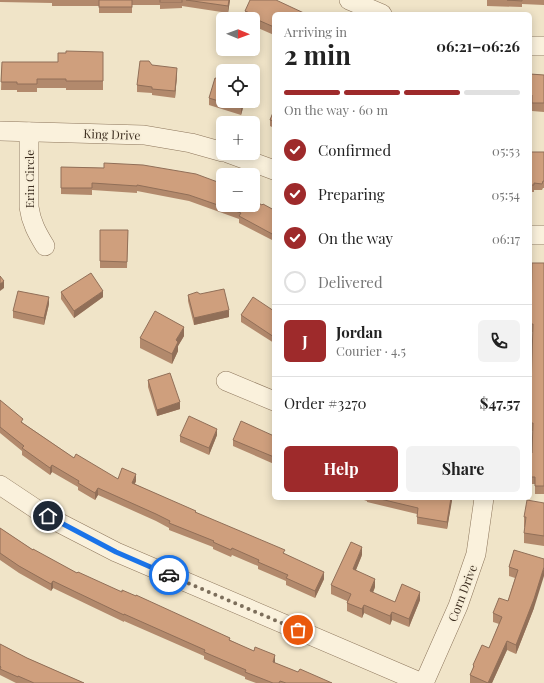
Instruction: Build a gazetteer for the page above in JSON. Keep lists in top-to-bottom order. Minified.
{"streets":{"street":["King Drive","Erin Circle","Corn Drive"]},"crossings":[["King Drive","Erin Circle"]],"north":"right","page":{"map_buttons":["+","−"],"heading":["2 min","Arriving in","06:21–06:26"],"panel":["Jordan","Courier · 4.5","Order #3270","$47.57"],"bar":"On the way · 60 m","list":[["Confirmed","05:53"],["Preparing","05:54"],["On the way","06:17"],"Delivered"],"round":"J","buttons":["Help","Share"]}}
